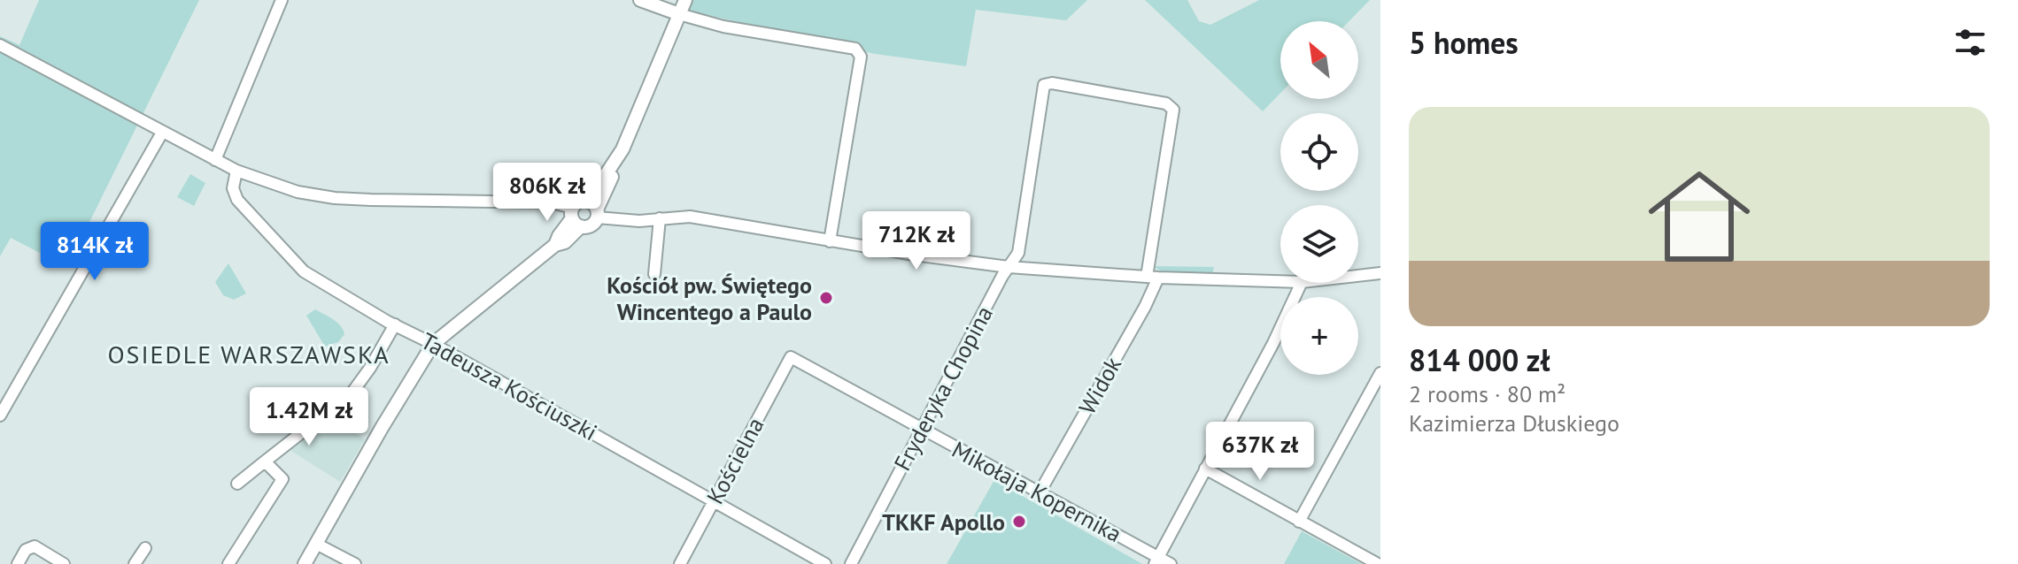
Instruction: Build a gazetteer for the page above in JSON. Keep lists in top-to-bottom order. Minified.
{"streets":{"street":["Widok","Tadeusza Kościuszki","Fryderyka Chopina","Kościelna","Mikołaja Kopernika"]},"crossings":[["Widok","Fryderyka Chopina"],["Widok","Mikołaja Kopernika"],["Tadeusza Kościuszki","Kościelna"],["Fryderyka Chopina","Mikołaja Kopernika"],["Kościelna","Mikołaja Kopernika"]],"districts":["OSIEDLE WARSZAWSKA"],"places":["Kościół pw. Świętego Wincentego a Paulo","TKKF Apollo"],"north":"top left","page":{"heading":"5 homes","map_buttons":"+","list":[{"name":"814 000 zł","note":"2 rooms · 80 m² · Kazimierza Dłuskiego"}],"price":["806K zł","712K zł","814K zł","1.42M zł","637K zł"]}}
